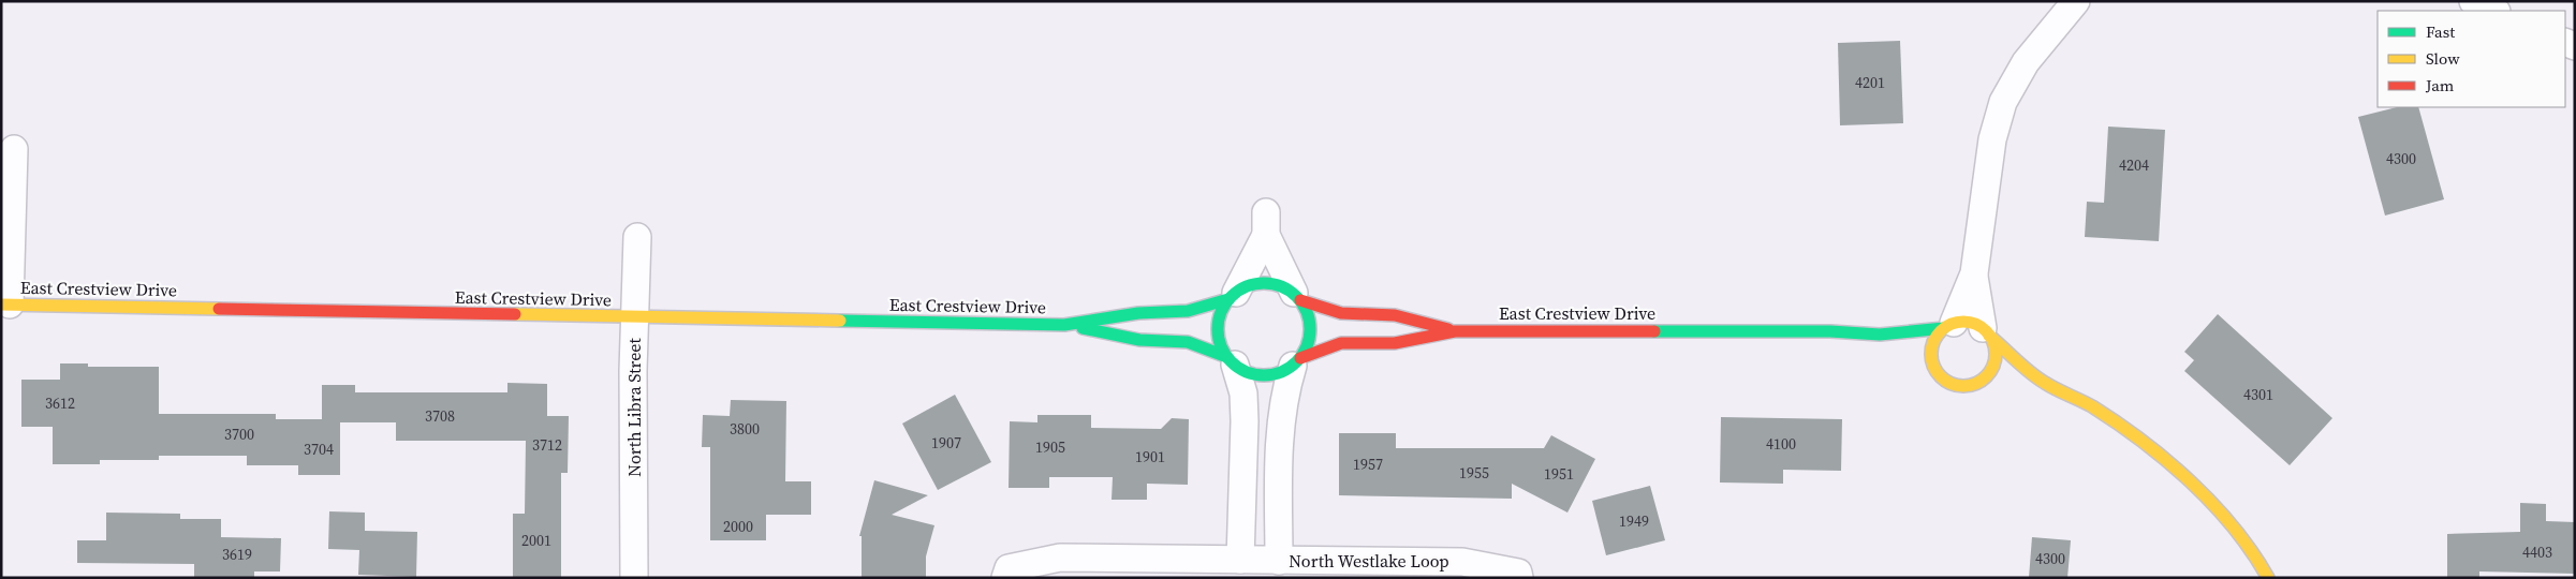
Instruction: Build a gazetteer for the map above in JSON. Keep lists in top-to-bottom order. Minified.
{"streets":{"street":["East Crestview Drive","North Libra Street","North Westlake Loop"]},"crossings":[["East Crestview Drive","North Libra Street"],["East Crestview Drive","North Westlake Loop"]],"house_numbers":["4201","4300","4204","4301","3612","3708","3800","3700","1907","4100","3712","1905","3704","1901","1957","1955","1951","1949","2000","2001","4403","3619","4300"],"legend":["Fast","Slow","Jam"]}
